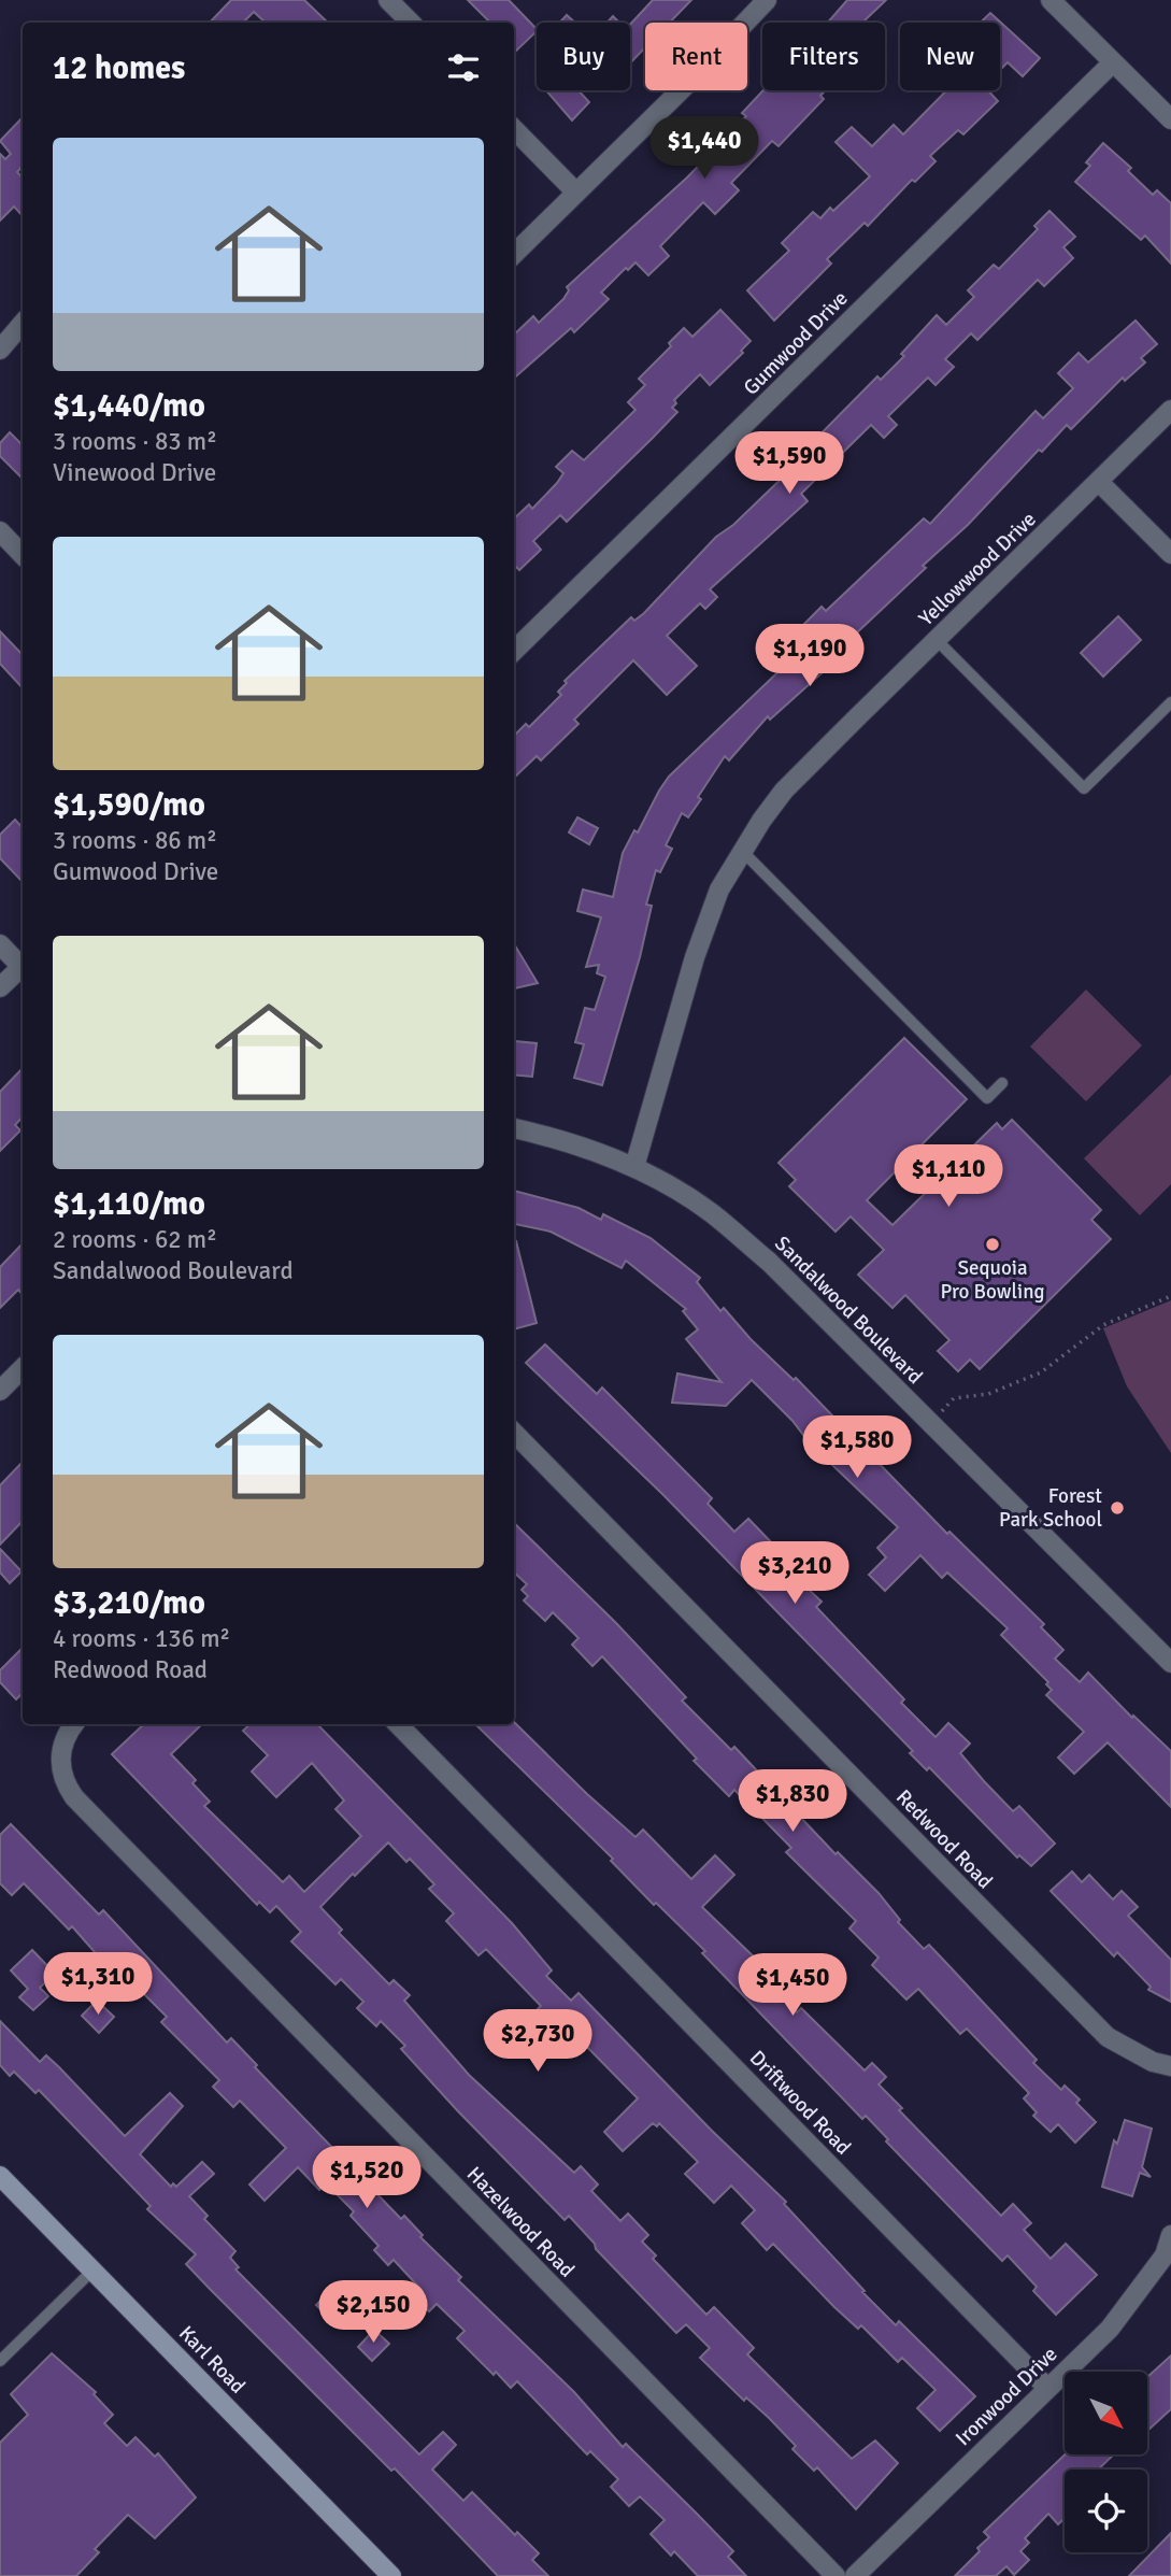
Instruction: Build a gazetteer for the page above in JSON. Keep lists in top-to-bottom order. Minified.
{"streets":{"main road":["Karl Road"],"street":["Gumwood Drive","Yellowwood Drive","Sandalwood Boulevard","Redwood Road","Driftwood Road","Hazelwood Road","Ironwood Drive"]},"crossings":[["Yellowwood Drive","Sandalwood Boulevard"],["Driftwood Road","Ironwood Drive"]],"places":["Sequoia Pro Bowling","Forest Park School"],"north":"bottom right","page":{"chip":["Buy","Rent","Filters","New"],"heading":"12 homes","list":[{"name":"$1,440/mo","note":"3 rooms · 83 m² · Vinewood Drive"},{"name":"$1,590/mo","note":"3 rooms · 86 m² · Gumwood Drive"},{"name":"$1,110/mo","note":"2 rooms · 62 m² · Sandalwood Boulevard"},{"name":"$3,210/mo","note":"4 rooms · 136 m² · Redwood Road"}],"price":["$1,440","$1,590","$1,190","$1,110","$1,580","$3,210","$1,830","$1,310","$1,450","$2,730","$1,520","$2,150"]}}
